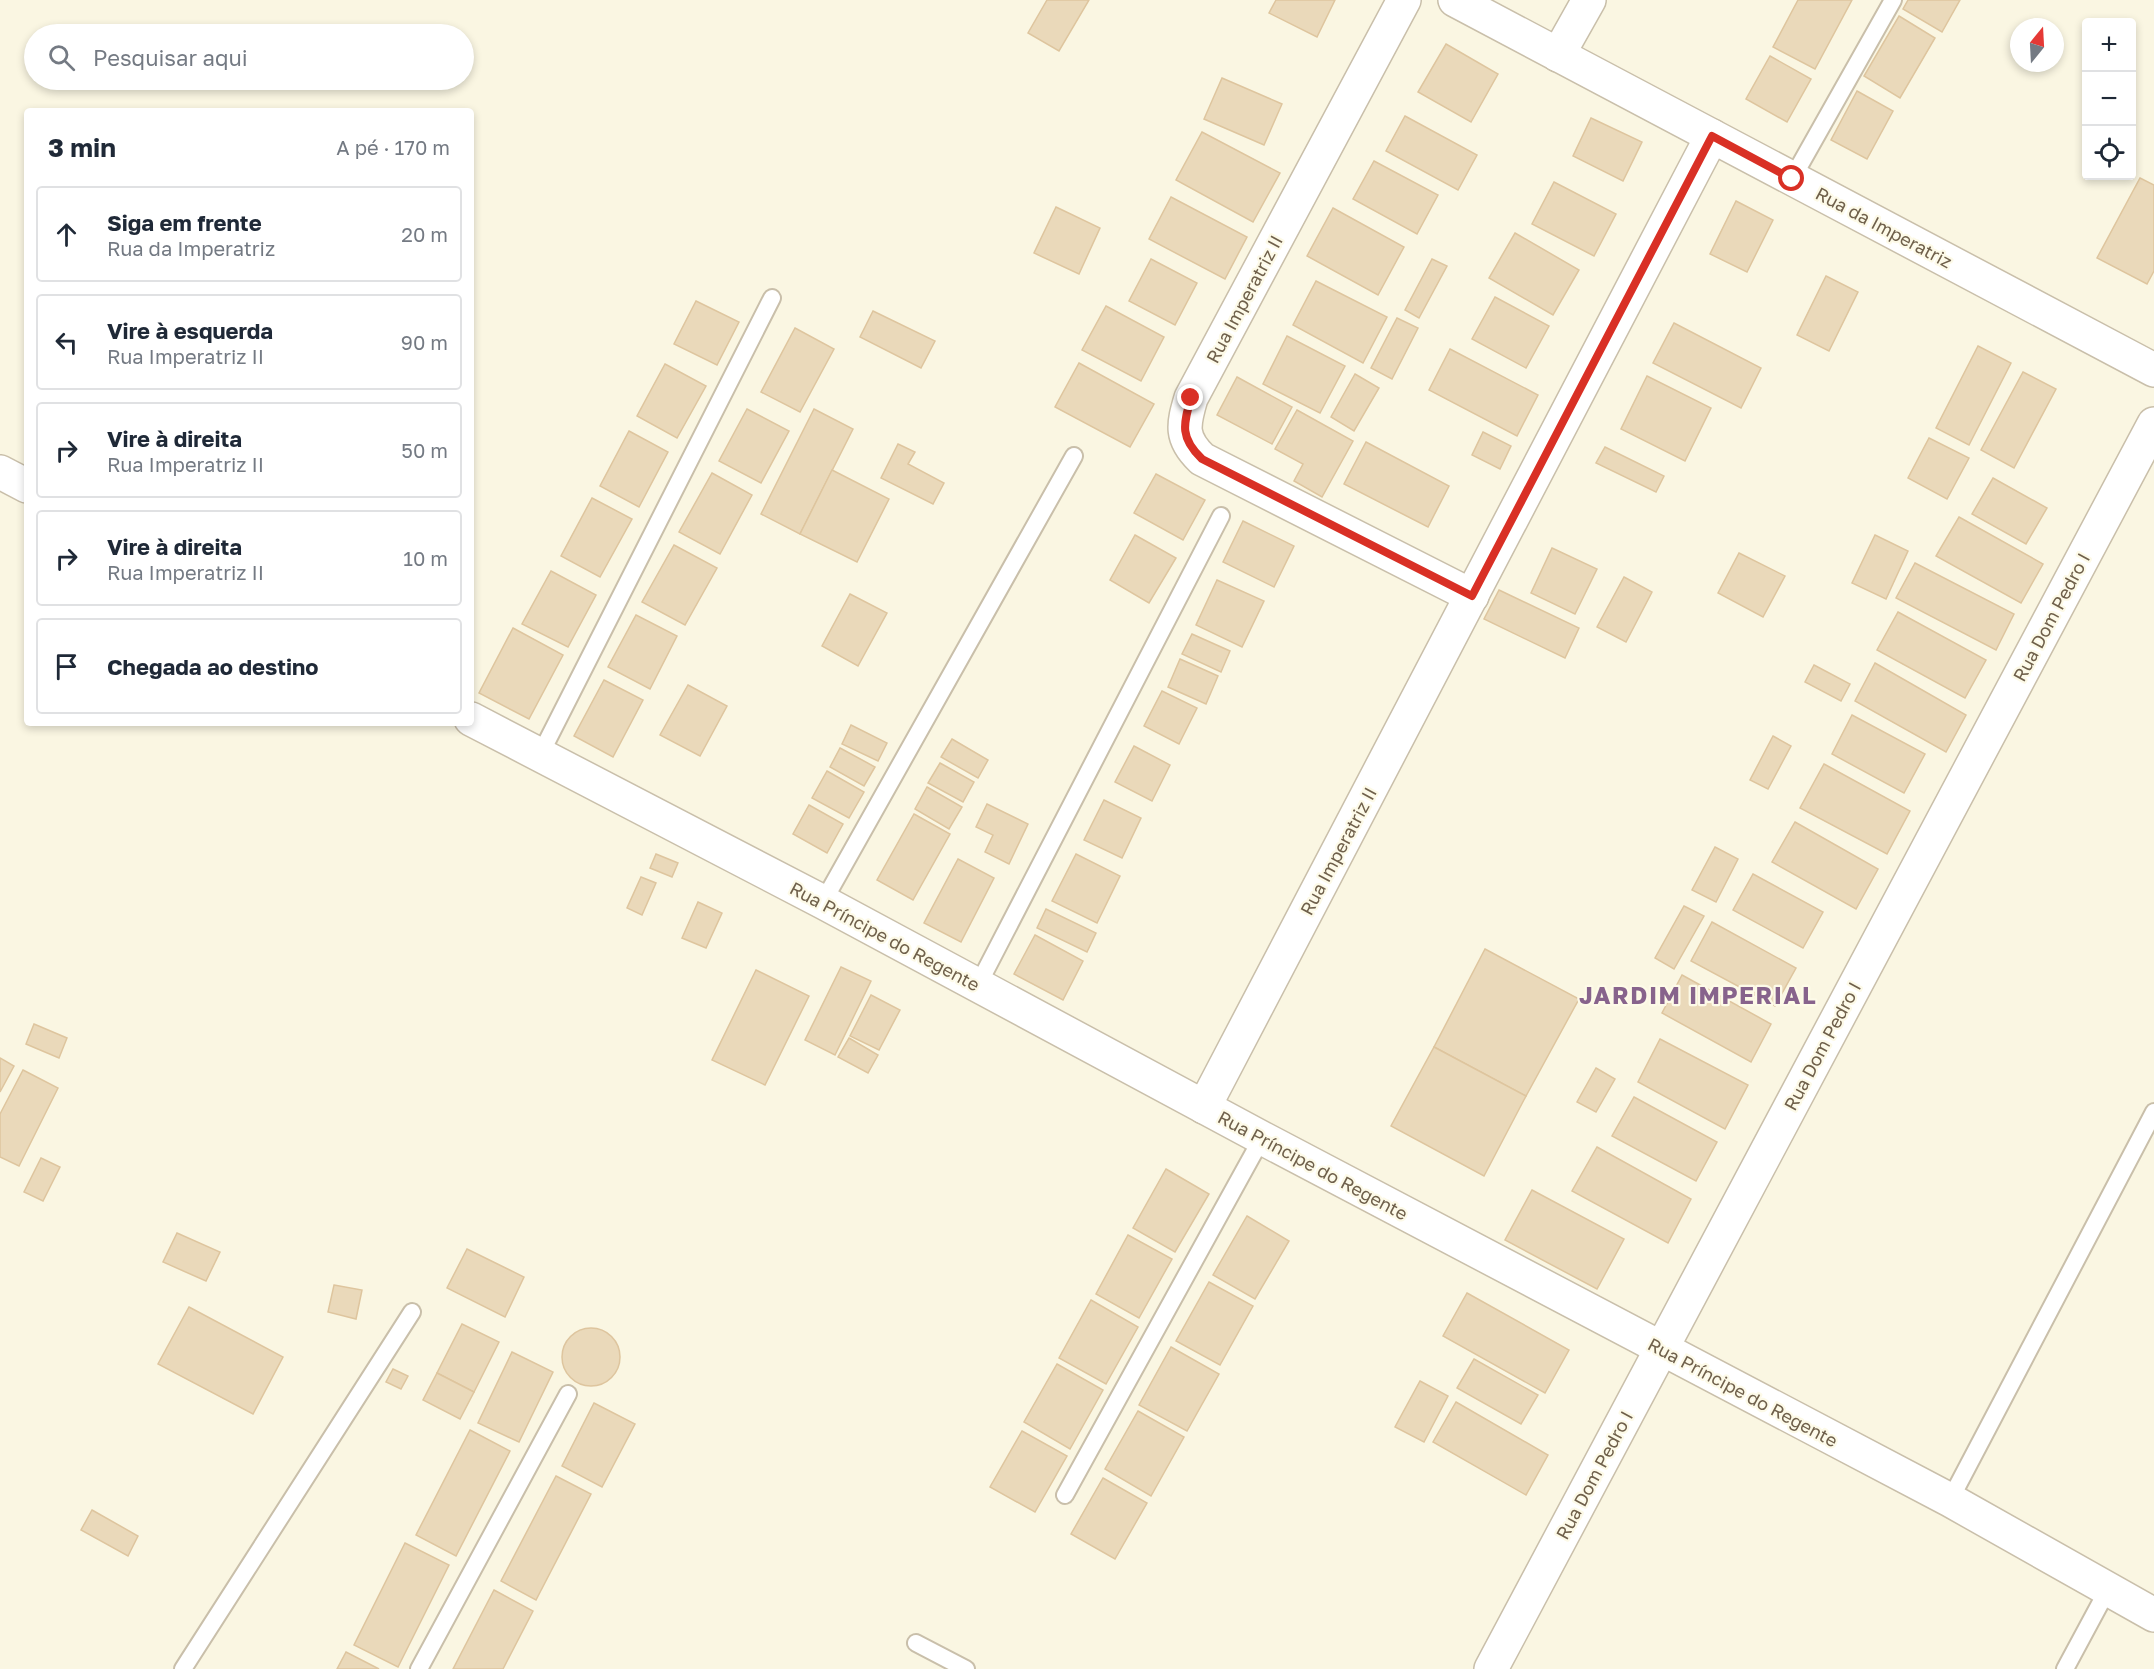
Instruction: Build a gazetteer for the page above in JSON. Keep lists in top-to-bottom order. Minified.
{"streets":{"street":["Rua da Imperatriz","Rua Imperatriz II","Rua Dom Pedro I","Rua Príncipe do Regente"]},"crossings":[["Rua da Imperatriz","Rua Imperatriz II"],["Rua Imperatriz II","Rua Príncipe do Regente"],["Rua Dom Pedro I","Rua Príncipe do Regente"]],"districts":["JARDIM IMPERIAL"],"north":"top","page":{"map_buttons":["+","−"],"search":"Pesquisar aqui","heading":["3 min","A pé · 170 m"],"list":[["Siga em frente","Rua da Imperatriz","20 m"],["Vire à esquerda","Rua Imperatriz II","90 m"],["Vire à direita","Rua Imperatriz II","50 m"],["Vire à direita","Rua Imperatriz II","10 m"],"Chegada ao destino"]}}
